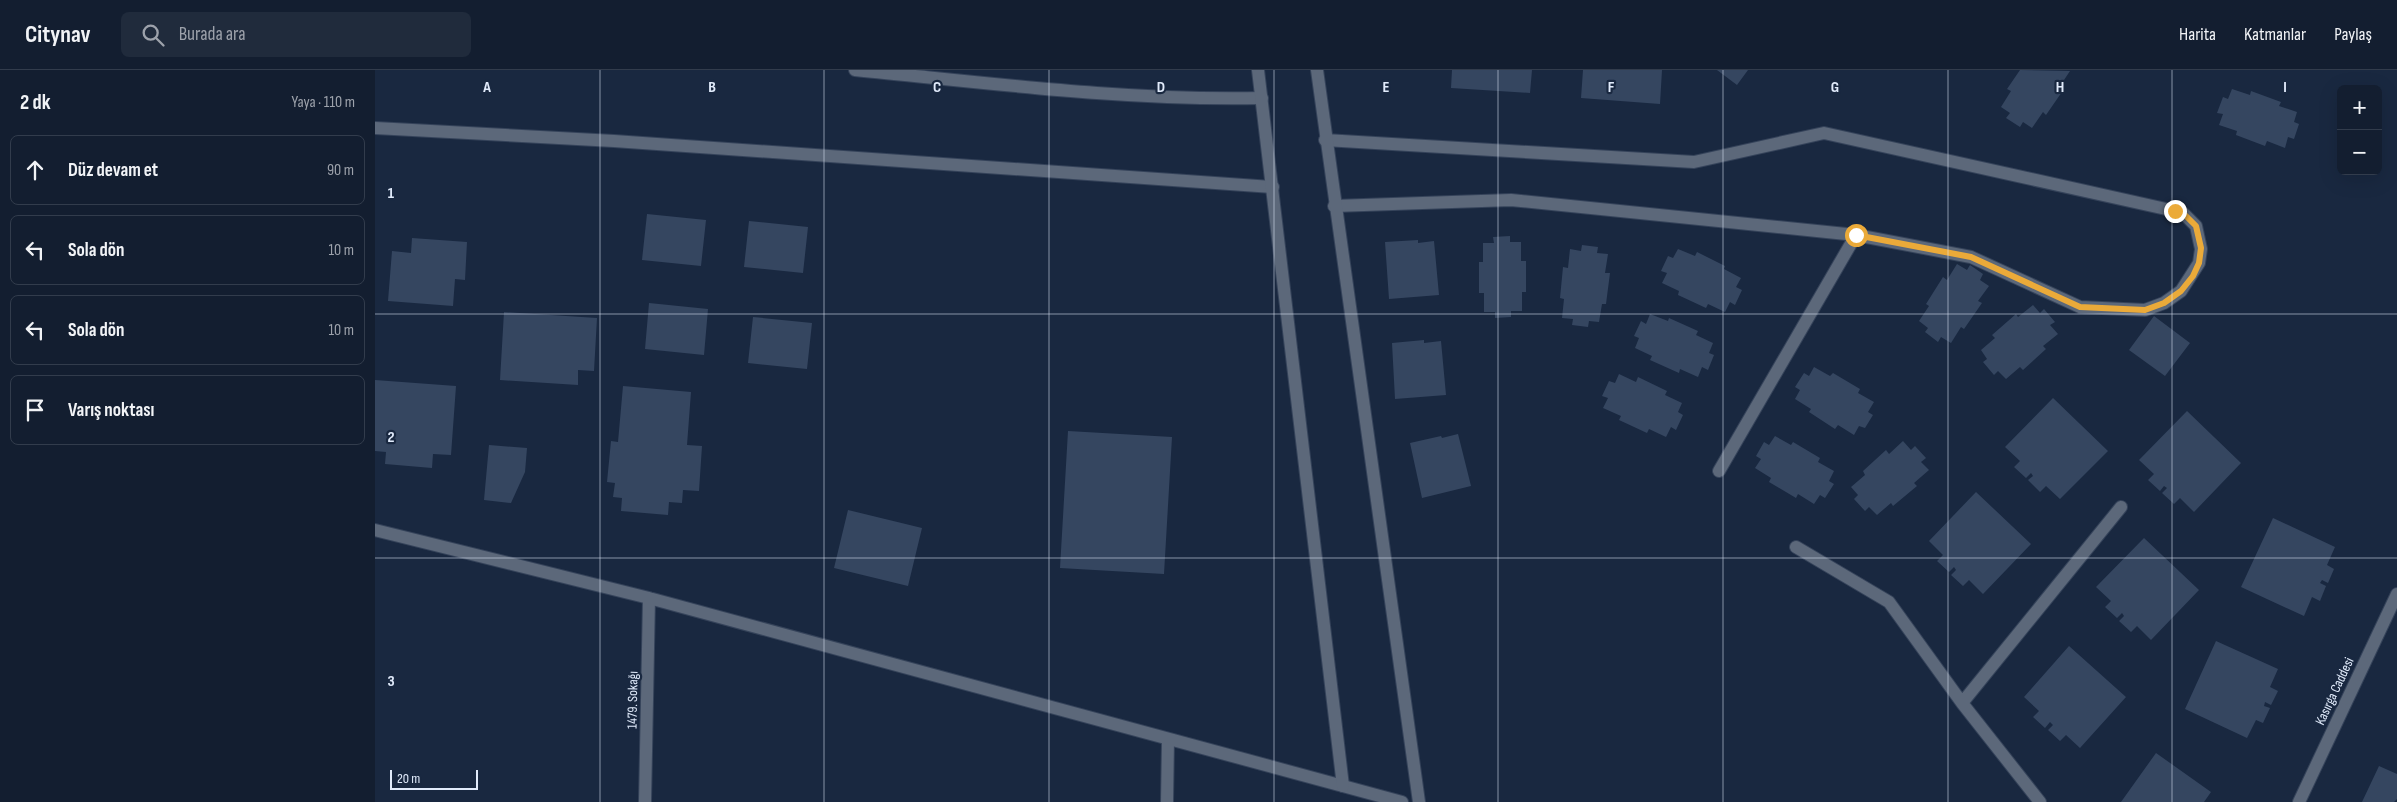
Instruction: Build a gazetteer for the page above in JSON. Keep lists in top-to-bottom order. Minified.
{"streets":{"street":["Kasırga Caddesi","1479. Sokağı"]},"scale_bar":"20 m","page":{"header":"Citynav","search":"Burada ara","nav":["Harita","Katmanlar","Paylaş"],"heading":["2 dk","Yaya · 110 m"],"map_buttons":["+","−"],"list":[["Düz devam et","90 m"],["Sola dön","10 m"],["Sola dön","10 m"],"Varış noktası"],"scale":"20 m"},"grid":{"columns":["A","B","C","D","E","F","G","H","I"],"rows":["1","2","3"]}}
